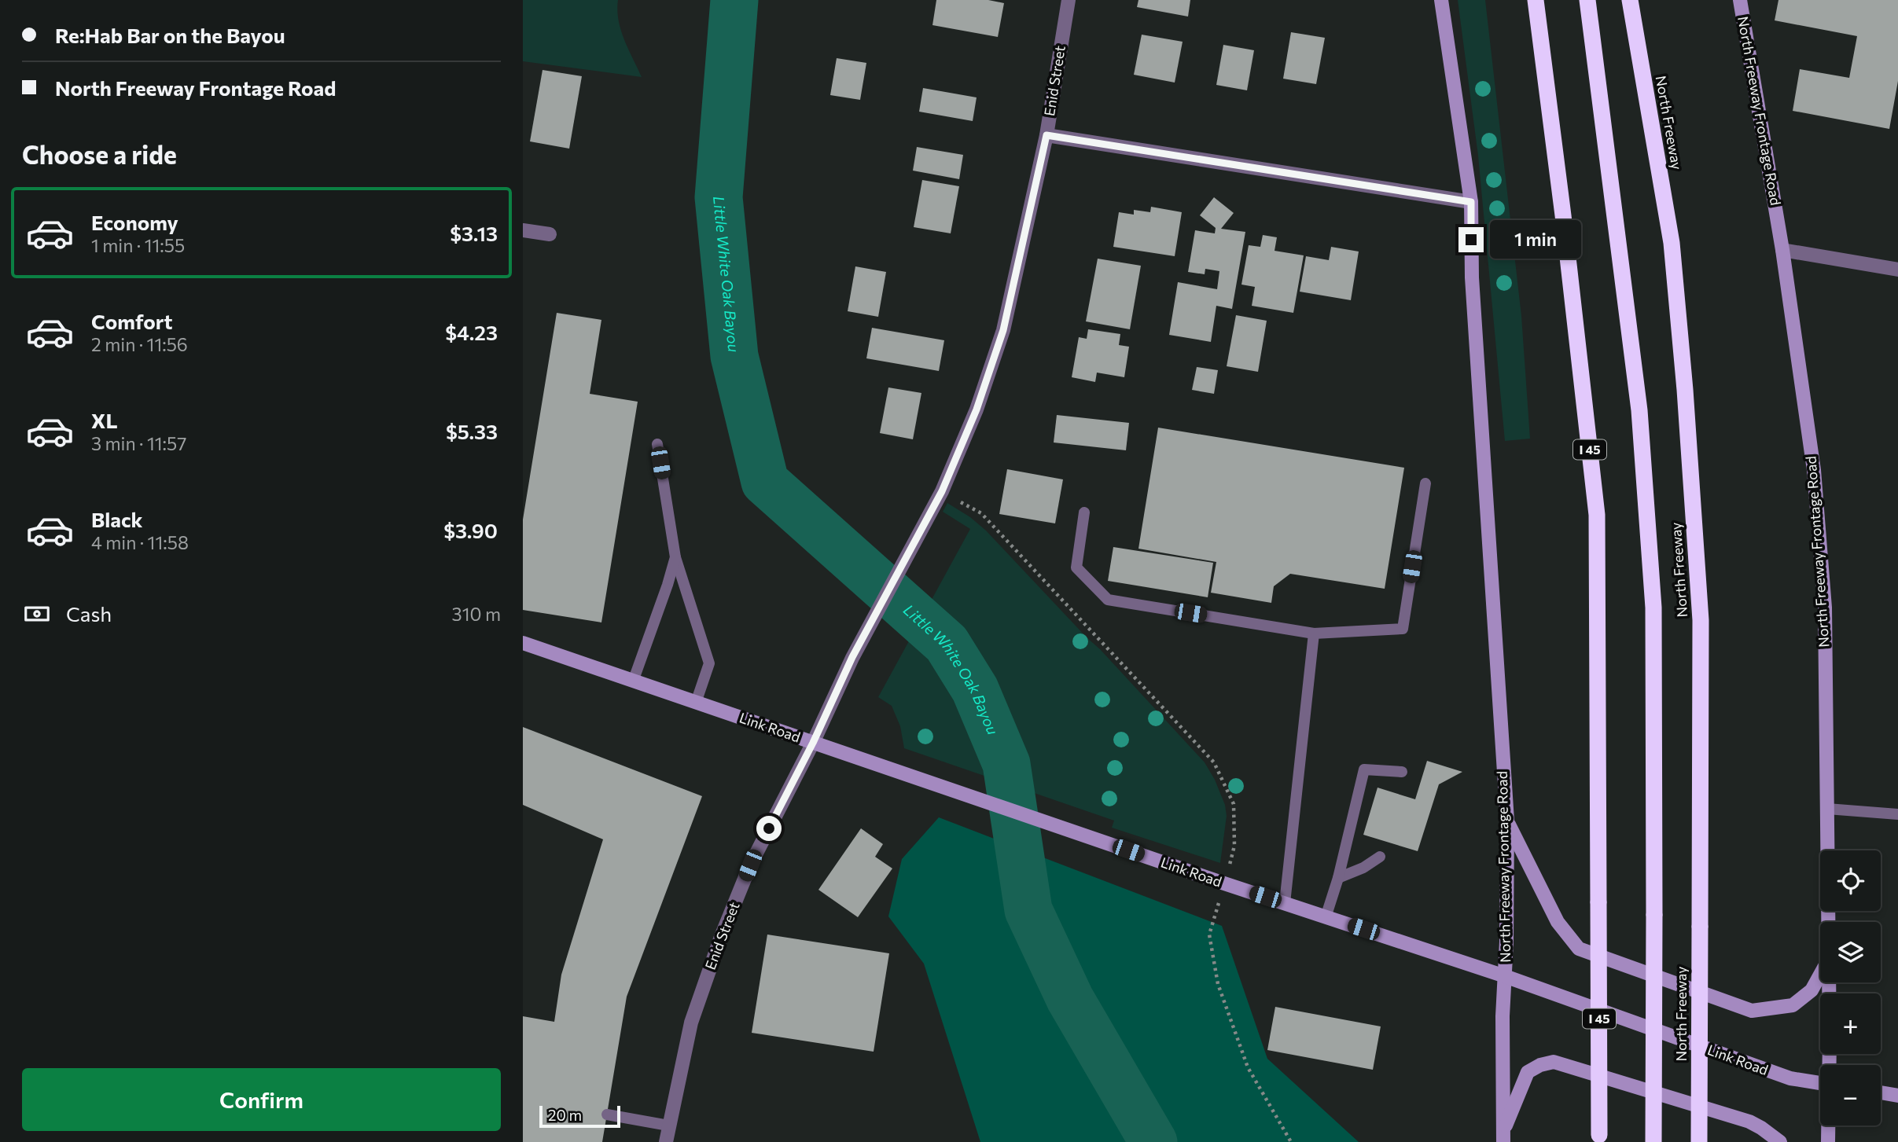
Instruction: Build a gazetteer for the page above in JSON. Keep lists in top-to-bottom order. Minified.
{"streets":{"highway":["North Freeway","I 45"],"main road":["North Freeway Frontage Road","Link Road"],"street":["Enid Street"]},"crossings":[["Enid Street","Link Road"],["North Freeway Frontage Road","Link Road"]],"water":["Little White Oak Bayou"],"scale_bar":"20 m","page":{"banner":["Re:Hab Bar on the Bayou","North Freeway Frontage Road"],"heading":"Choose a ride","list":[{"name":"Economy","note":"1 min · 11:55","value":"$3.13"},{"name":"Comfort","note":"2 min · 11:56","value":"$4.23"},{"name":"XL","note":"3 min · 11:57","value":"$5.33"},{"name":"Black","note":"4 min · 11:58","value":"$3.90"}],"bubble":"1 min","pay":["Cash","310 m"],"map_buttons":["+","−"],"buttons":"Confirm","scale":"20 m"}}
